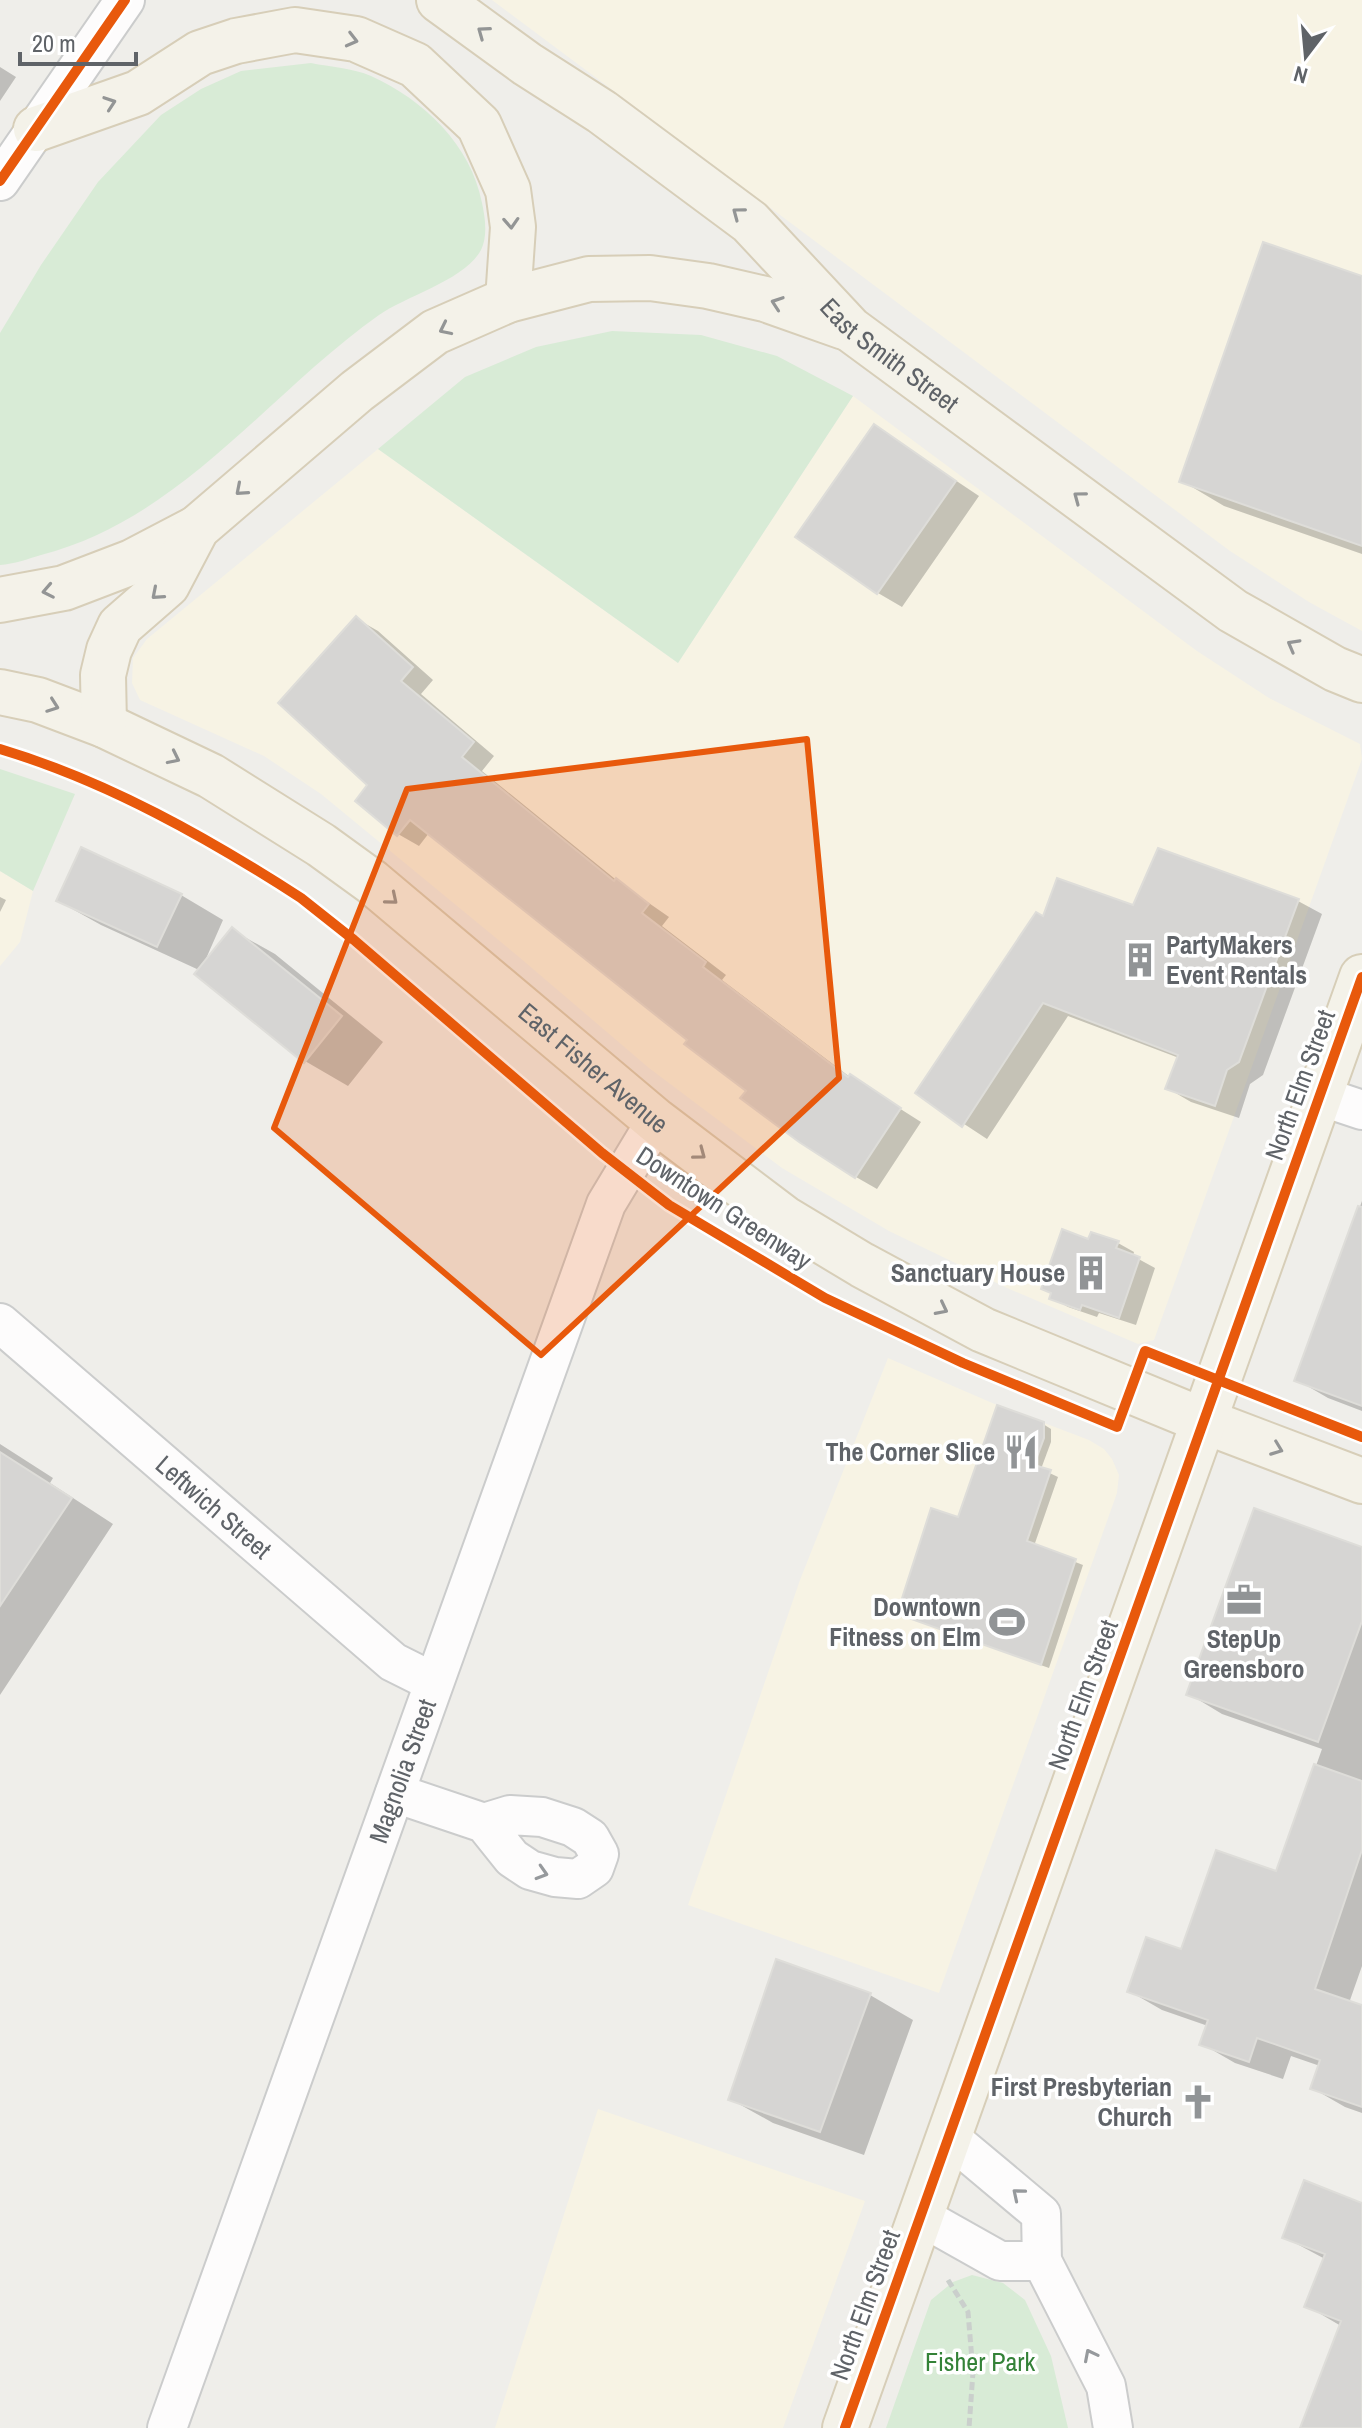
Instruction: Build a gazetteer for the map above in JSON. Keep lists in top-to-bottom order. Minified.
{"streets":{"main road":["East Smith Street","East Fisher Avenue","North Elm Street"],"street":["Leftwich Street","Magnolia Street"],"cycle path":["Downtown Greenway"]},"crossings":[["East Fisher Avenue","North Elm Street"],["East Fisher Avenue","Magnolia Street"],["Leftwich Street","Magnolia Street"]],"one_way":["East Smith Street","East Fisher Avenue"],"parks":["Fisher Park"],"places":{"building":["PartyMakers Event Rentals","Sanctuary House"],"restaurant":["The Corner Slice"],"office":["StepUp Greensboro"],"sports":["Downtown Fitness on Elm"],"church":["First Presbyterian Church"]},"scale_bar":"20 m","north":"bottom"}
